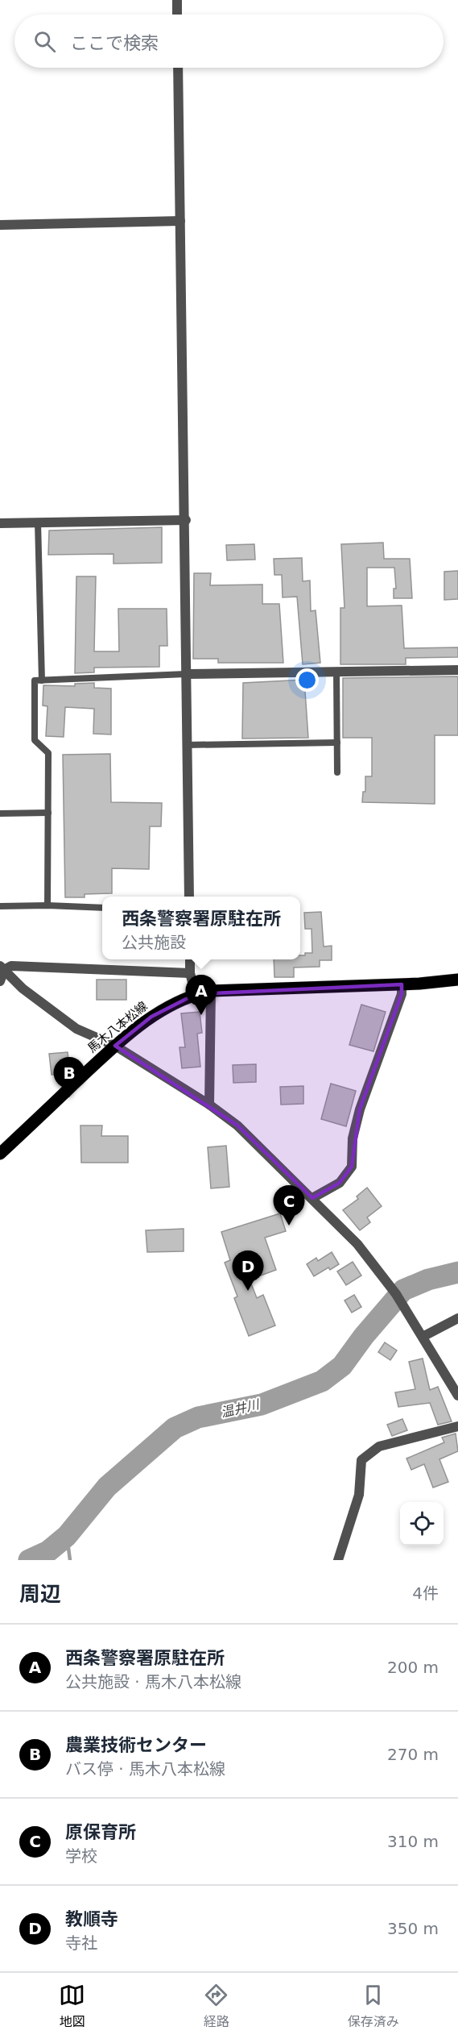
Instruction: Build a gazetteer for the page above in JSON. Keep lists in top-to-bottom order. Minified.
{"streets":{"main road":["馬木八本松線"]},"water":["温井川"],"page":{"search":"ここで検索","popup":["西条警察署原駐在所","公共施設"],"pins":["A","B","C","D"],"heading":["周辺","4件"],"list":[{"mark":"A","name":"西条警察署原駐在所","note":"公共施設 · 馬木八本松線","value":"200 m"},{"mark":"B","name":"農業技術センター","note":"バス停 · 馬木八本松線","value":"270 m"},{"mark":"C","name":"原保育所","note":"学校","value":"310 m"},{"mark":"D","name":"教順寺","note":"寺社","value":"350 m"}],"nav":["地図","経路","保存済み"]}}
